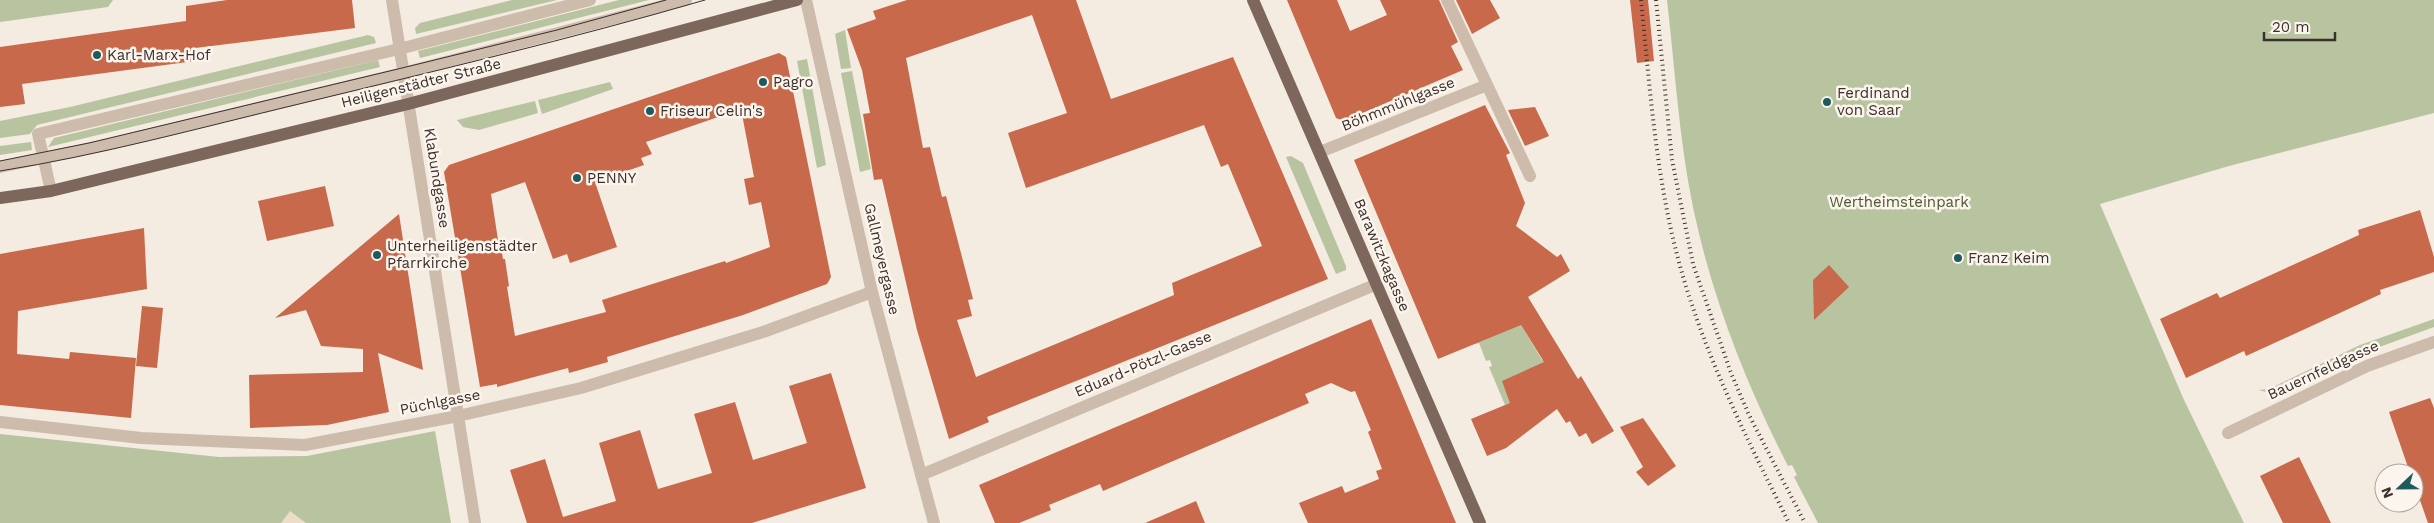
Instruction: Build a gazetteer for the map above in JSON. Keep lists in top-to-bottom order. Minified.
{"streets":{"main road":["Heiligenstädter Straße","Barawitzkagasse"],"street":["Böhmmühlgasse","Klabundgasse","Gallmeyergasse","Eduard-Pötzl-Gasse","Bauernfeldgasse","Püchlgasse"]},"crossings":[["Heiligenstädter Straße","Klabundgasse"],["Böhmmühlgasse","Barawitzkagasse"],["Klabundgasse","Püchlgasse"],["Barawitzkagasse","Eduard-Pötzl-Gasse"],["Gallmeyergasse","Eduard-Pötzl-Gasse"],["Gallmeyergasse","Püchlgasse"]],"parks":["Wertheimsteinpark"],"places":["Karl-Marx-Hof","Pagro","Ferdinand von Saar","Friseur Celin's","PENNY","Unterheiligenstädter Pfarrkirche","Franz Keim"],"scale_bar":"20 m","north":"left"}
